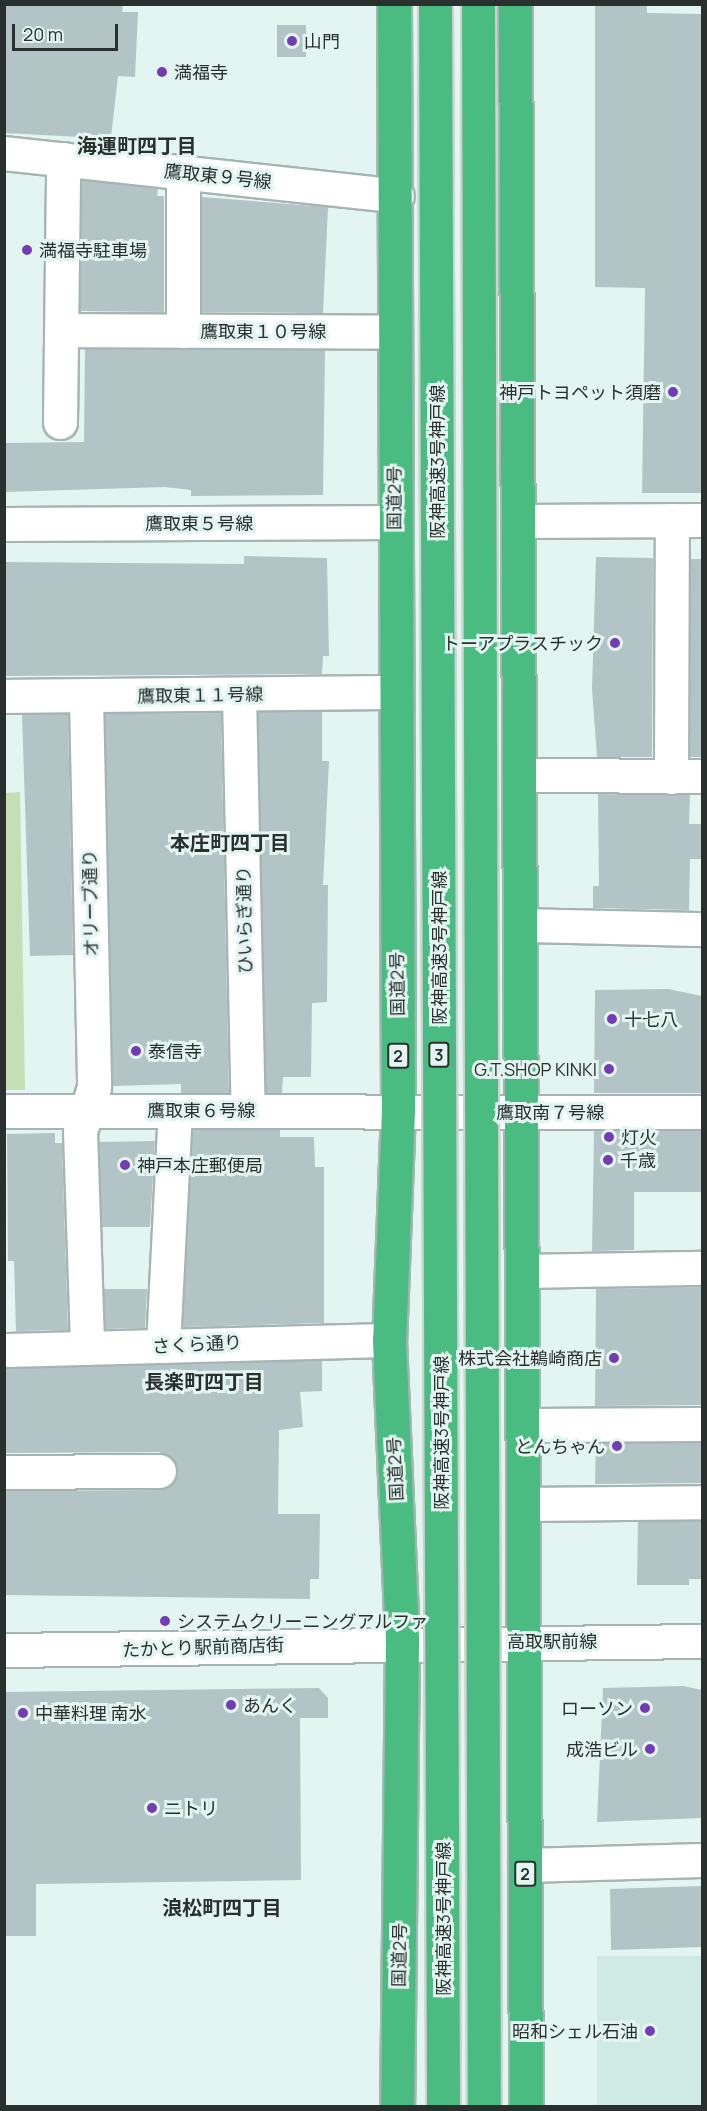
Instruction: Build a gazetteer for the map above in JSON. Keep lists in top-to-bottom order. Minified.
{"streets":{"highway":["阪神高速3号神戸線","国道2号","3","2"],"street":["鷹取東９号線","鷹取東１０号線","鷹取東５号線","鷹取東１１号線","オリーブ通り","ひいらぎ通り","鷹取東６号線","鷹取南７号線","さくら通り","高取駅前線","たかとり駅前商店街"]},"crossings":[["鷹取東９号線","鷹取東１０号線"],["鷹取東９号線","国道2号"],["鷹取東１０号線","国道2号"],["国道2号","鷹取東５号線"],["国道2号","鷹取東１１号線"],["国道2号","鷹取東６号線"],["国道2号","鷹取南７号線"],["国道2号","さくら通り"],["国道2号","高取駅前線"],["国道2号","たかとり駅前商店街"],["鷹取東１１号線","オリーブ通り"],["鷹取東１１号線","ひいらぎ通り"],["オリーブ通り","鷹取東６号線"],["オリーブ通り","さくら通り"],["ひいらぎ通り","鷹取東６号線"],["2","鷹取南７号線"],["2","高取駅前線"],["鷹取東６号線","鷹取南７号線"],["高取駅前線","たかとり駅前商店街"]],"districts":["海運町四丁目","本庄町四丁目","長楽町四丁目","浪松町四丁目"],"places":["山門","満福寺","満福寺駐車場","神戸トヨペット須磨","トーアプラスチック","十七八","泰信寺","G.T.SHOP KINKI","灯火","千歳","神戸本庄郵便局","株式会社鵜崎商店","とんちゃん","システムクリーニングアルファ","あんく","ローソン","中華料理 南水","成浩ビル","ニトリ","昭和シェル石油"],"scale_bar":"20 m"}
